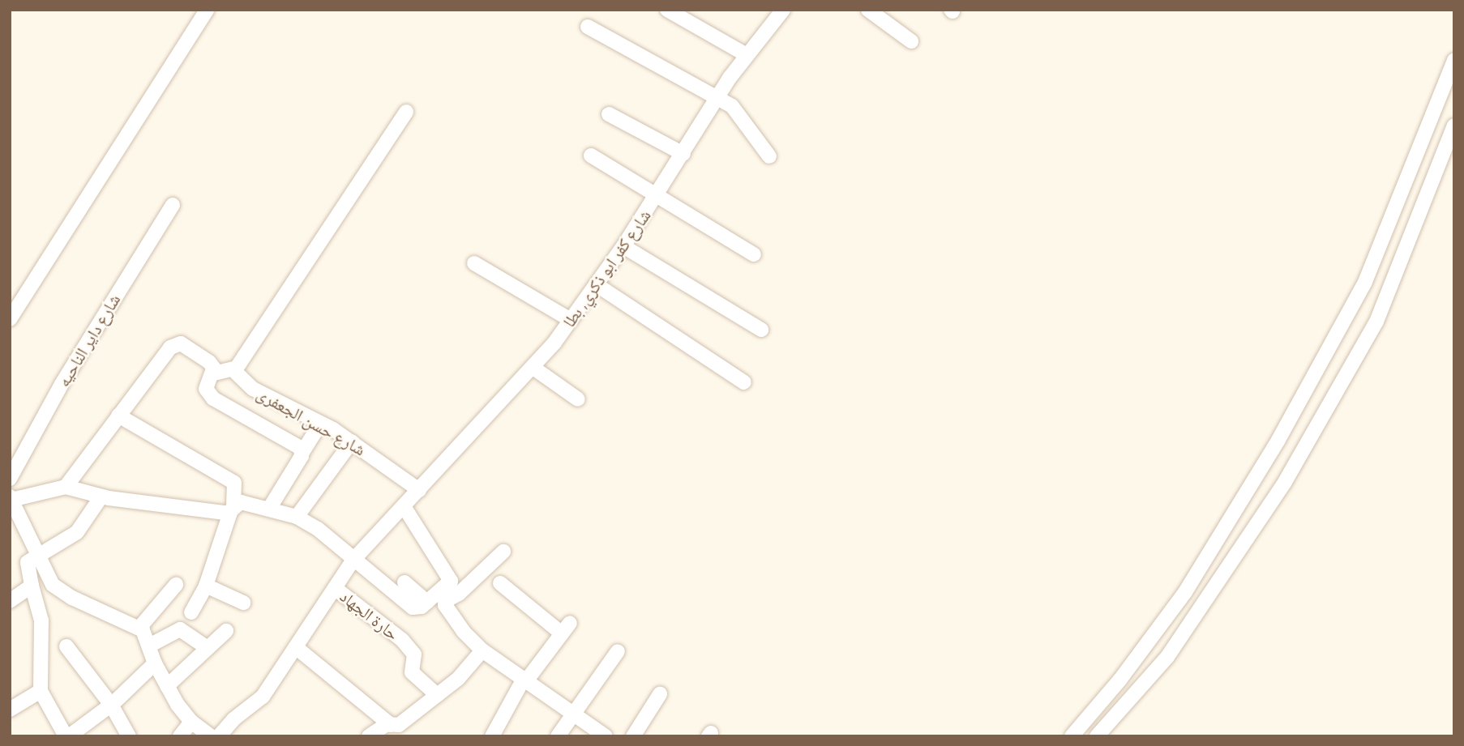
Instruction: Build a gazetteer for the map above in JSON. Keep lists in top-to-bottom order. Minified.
{"streets":{"street":["شارع كفر ابو ذكري, بطا","شارع داير الناحيه","شارع حسن الجعفرى","حارة الجهاد"]},"crossings":[["شارع كفر ابو ذكري, بطا","شارع حسن الجعفرى"]]}
